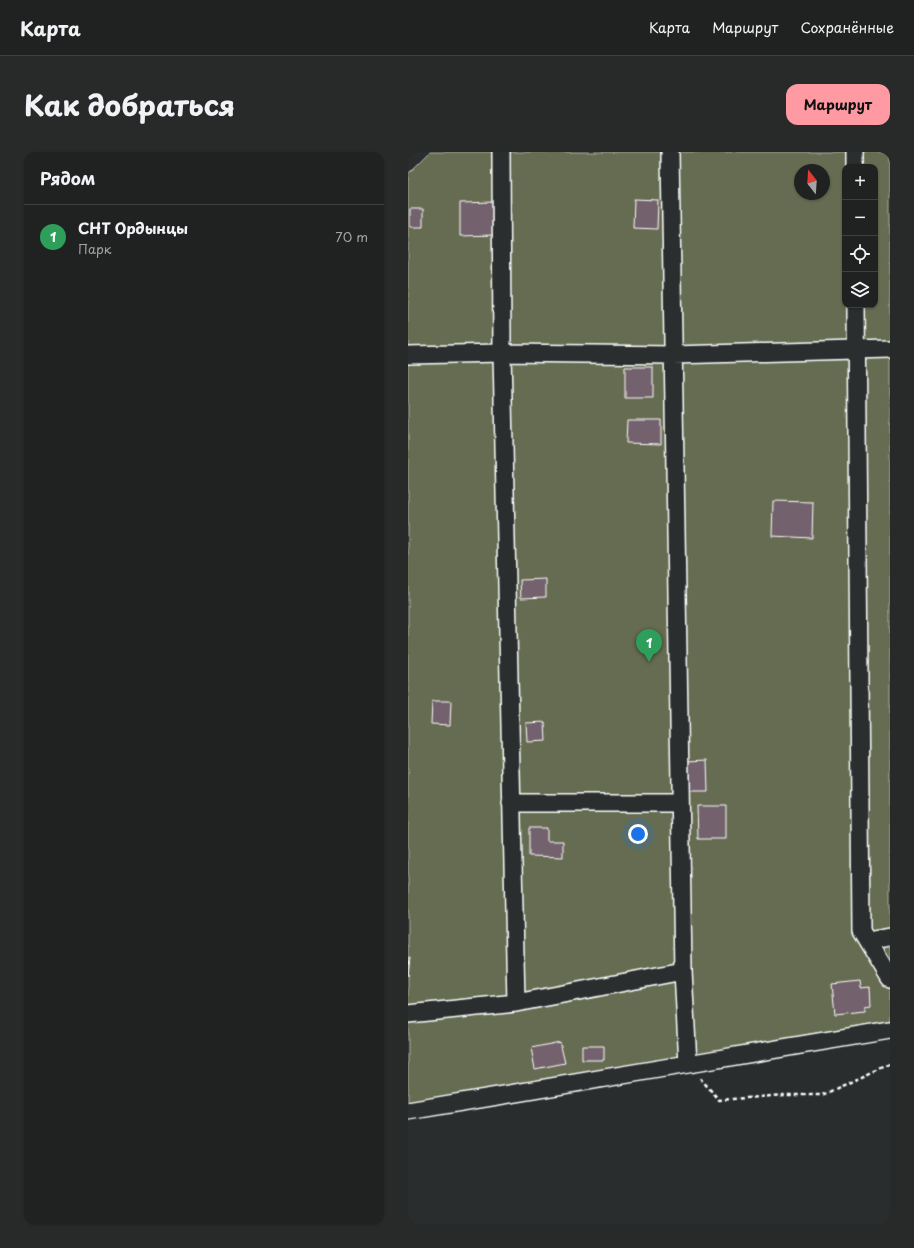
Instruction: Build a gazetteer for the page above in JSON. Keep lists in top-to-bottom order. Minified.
{"north":"top","page":{"header":"Карта","nav":["Карта","Маршрут","Сохранённые"],"title":"Как добраться","buttons":"Маршрут","heading":"Рядом","map_buttons":["+","−"],"list":[{"mark":"1","name":"СНТ Ордынцы","note":"Парк","value":"70 m"}],"pins":"1"}}
